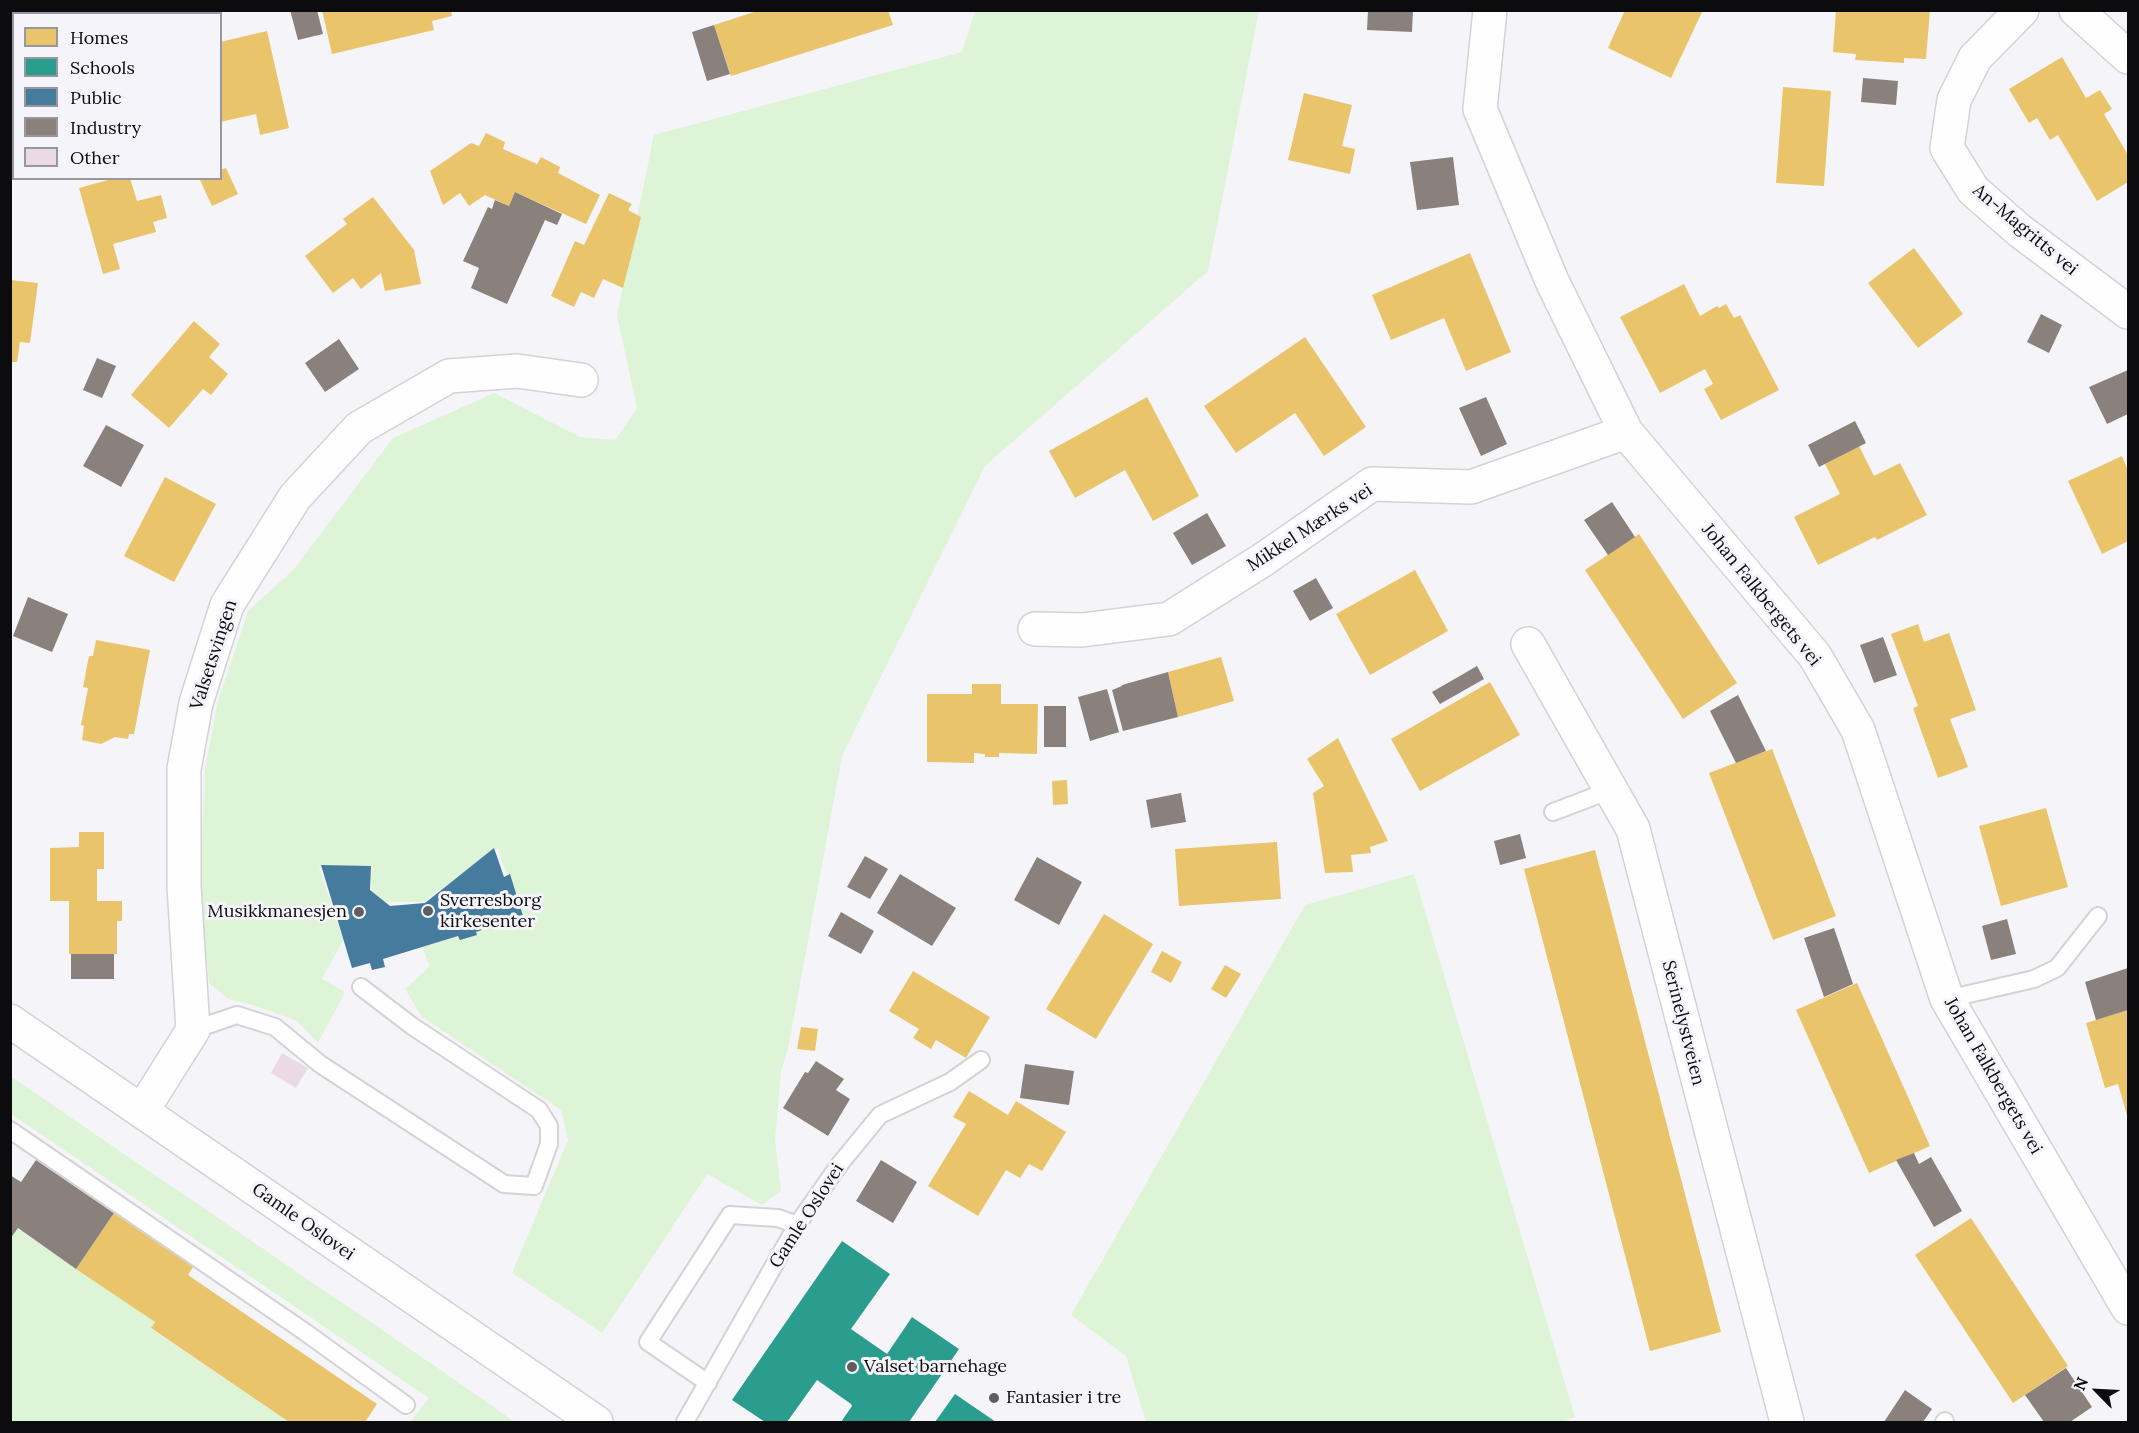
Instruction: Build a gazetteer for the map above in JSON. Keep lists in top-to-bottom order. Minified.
{"streets":{"street":["An-Magritts vei","Mikkel Mærks vei","Johan Falkbergets vei","Valsetsvingen","Serinelystveien","Gamle Oslovei"]},"crossings":[["Mikkel Mærks vei","Johan Falkbergets vei"]],"places":["Sverresborg kirkesenter","Musikkmanesjen","Valset barnehage","Fantasier i tre"],"legend":["Homes","Schools","Public","Industry","Other"],"north":"top left"}
